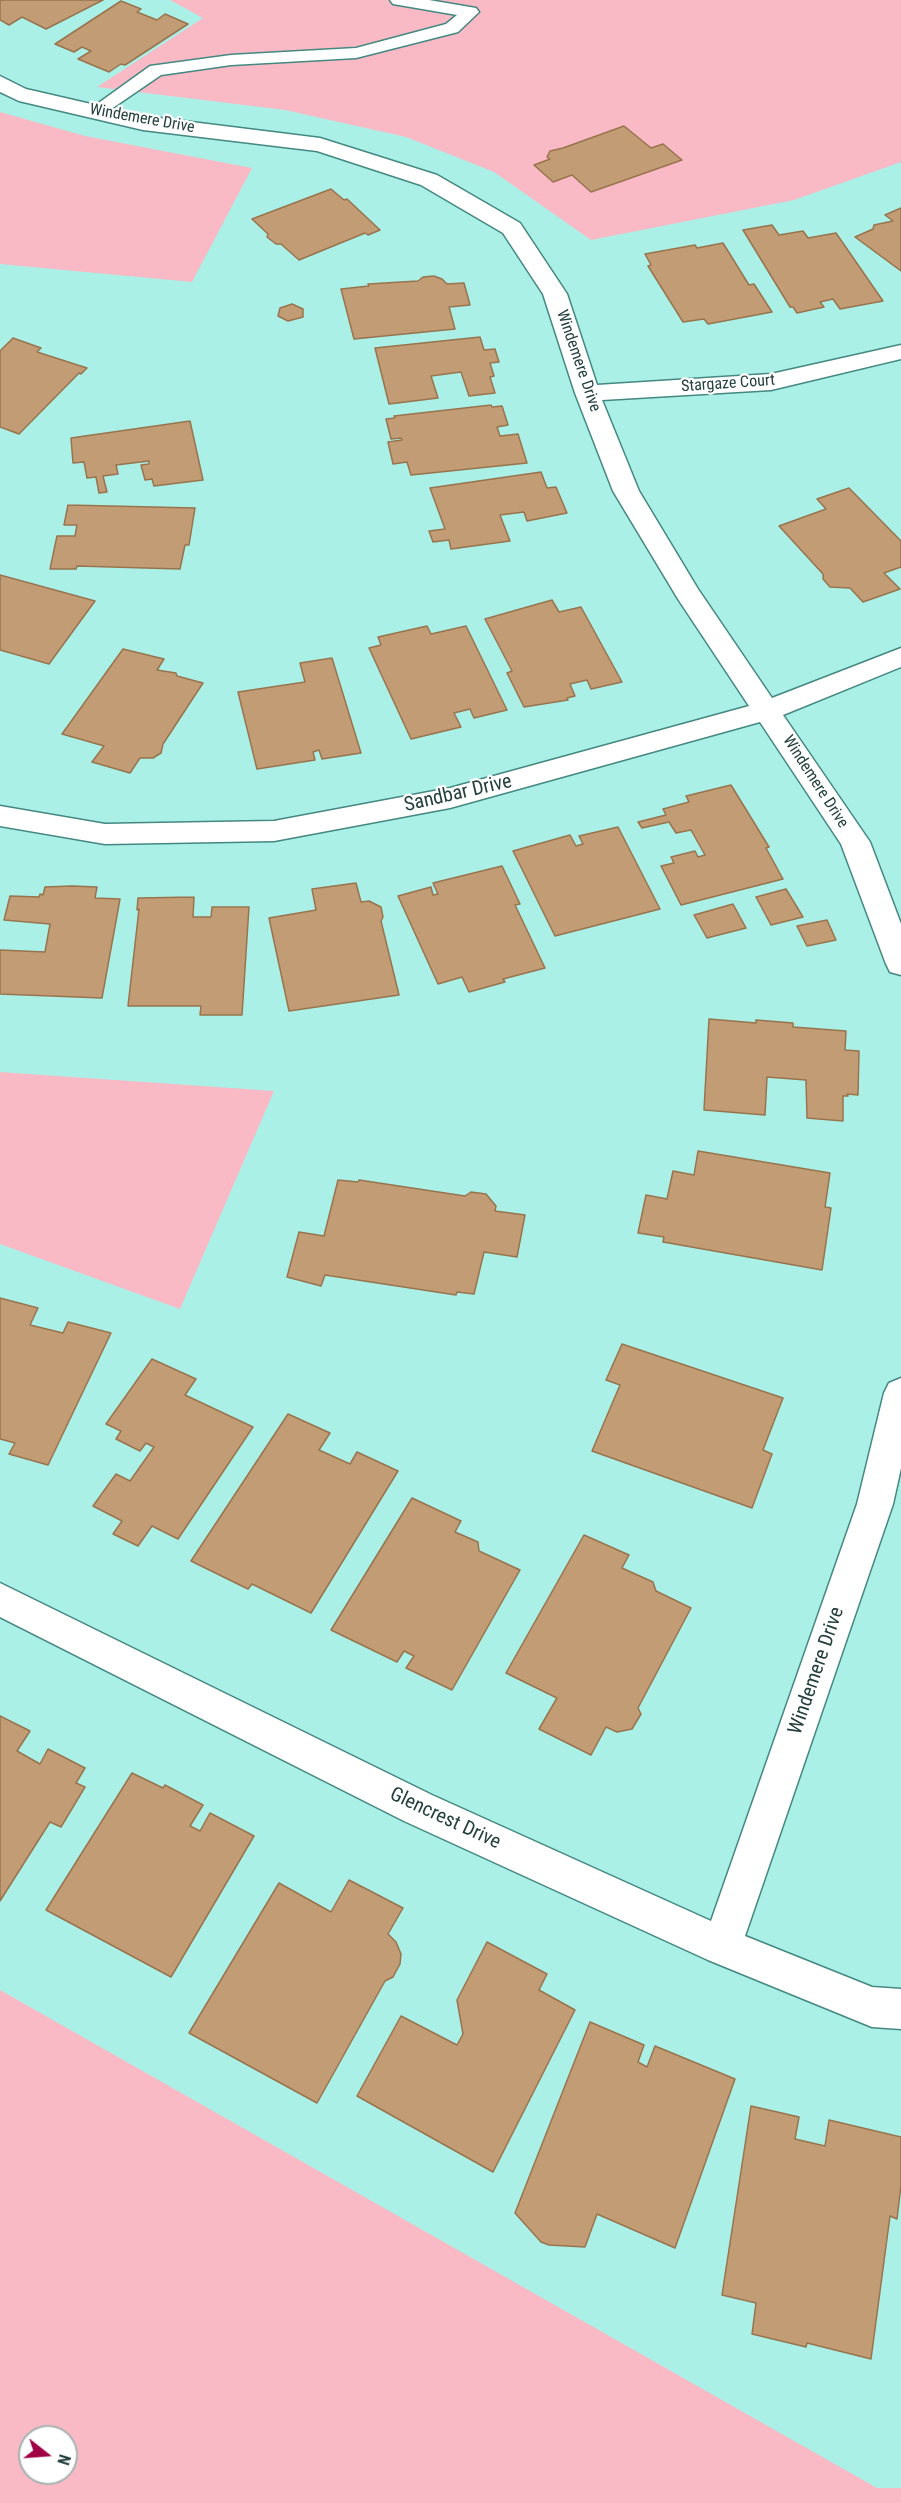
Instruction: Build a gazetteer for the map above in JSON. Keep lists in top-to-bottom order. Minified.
{"streets":{"street":["Windemere Drive","Stargaze Court","Sandbar Drive","Glencrest Drive"]},"crossings":[["Windemere Drive","Stargaze Court"],["Windemere Drive","Sandbar Drive"],["Windemere Drive","Glencrest Drive"]],"north":"right"}
